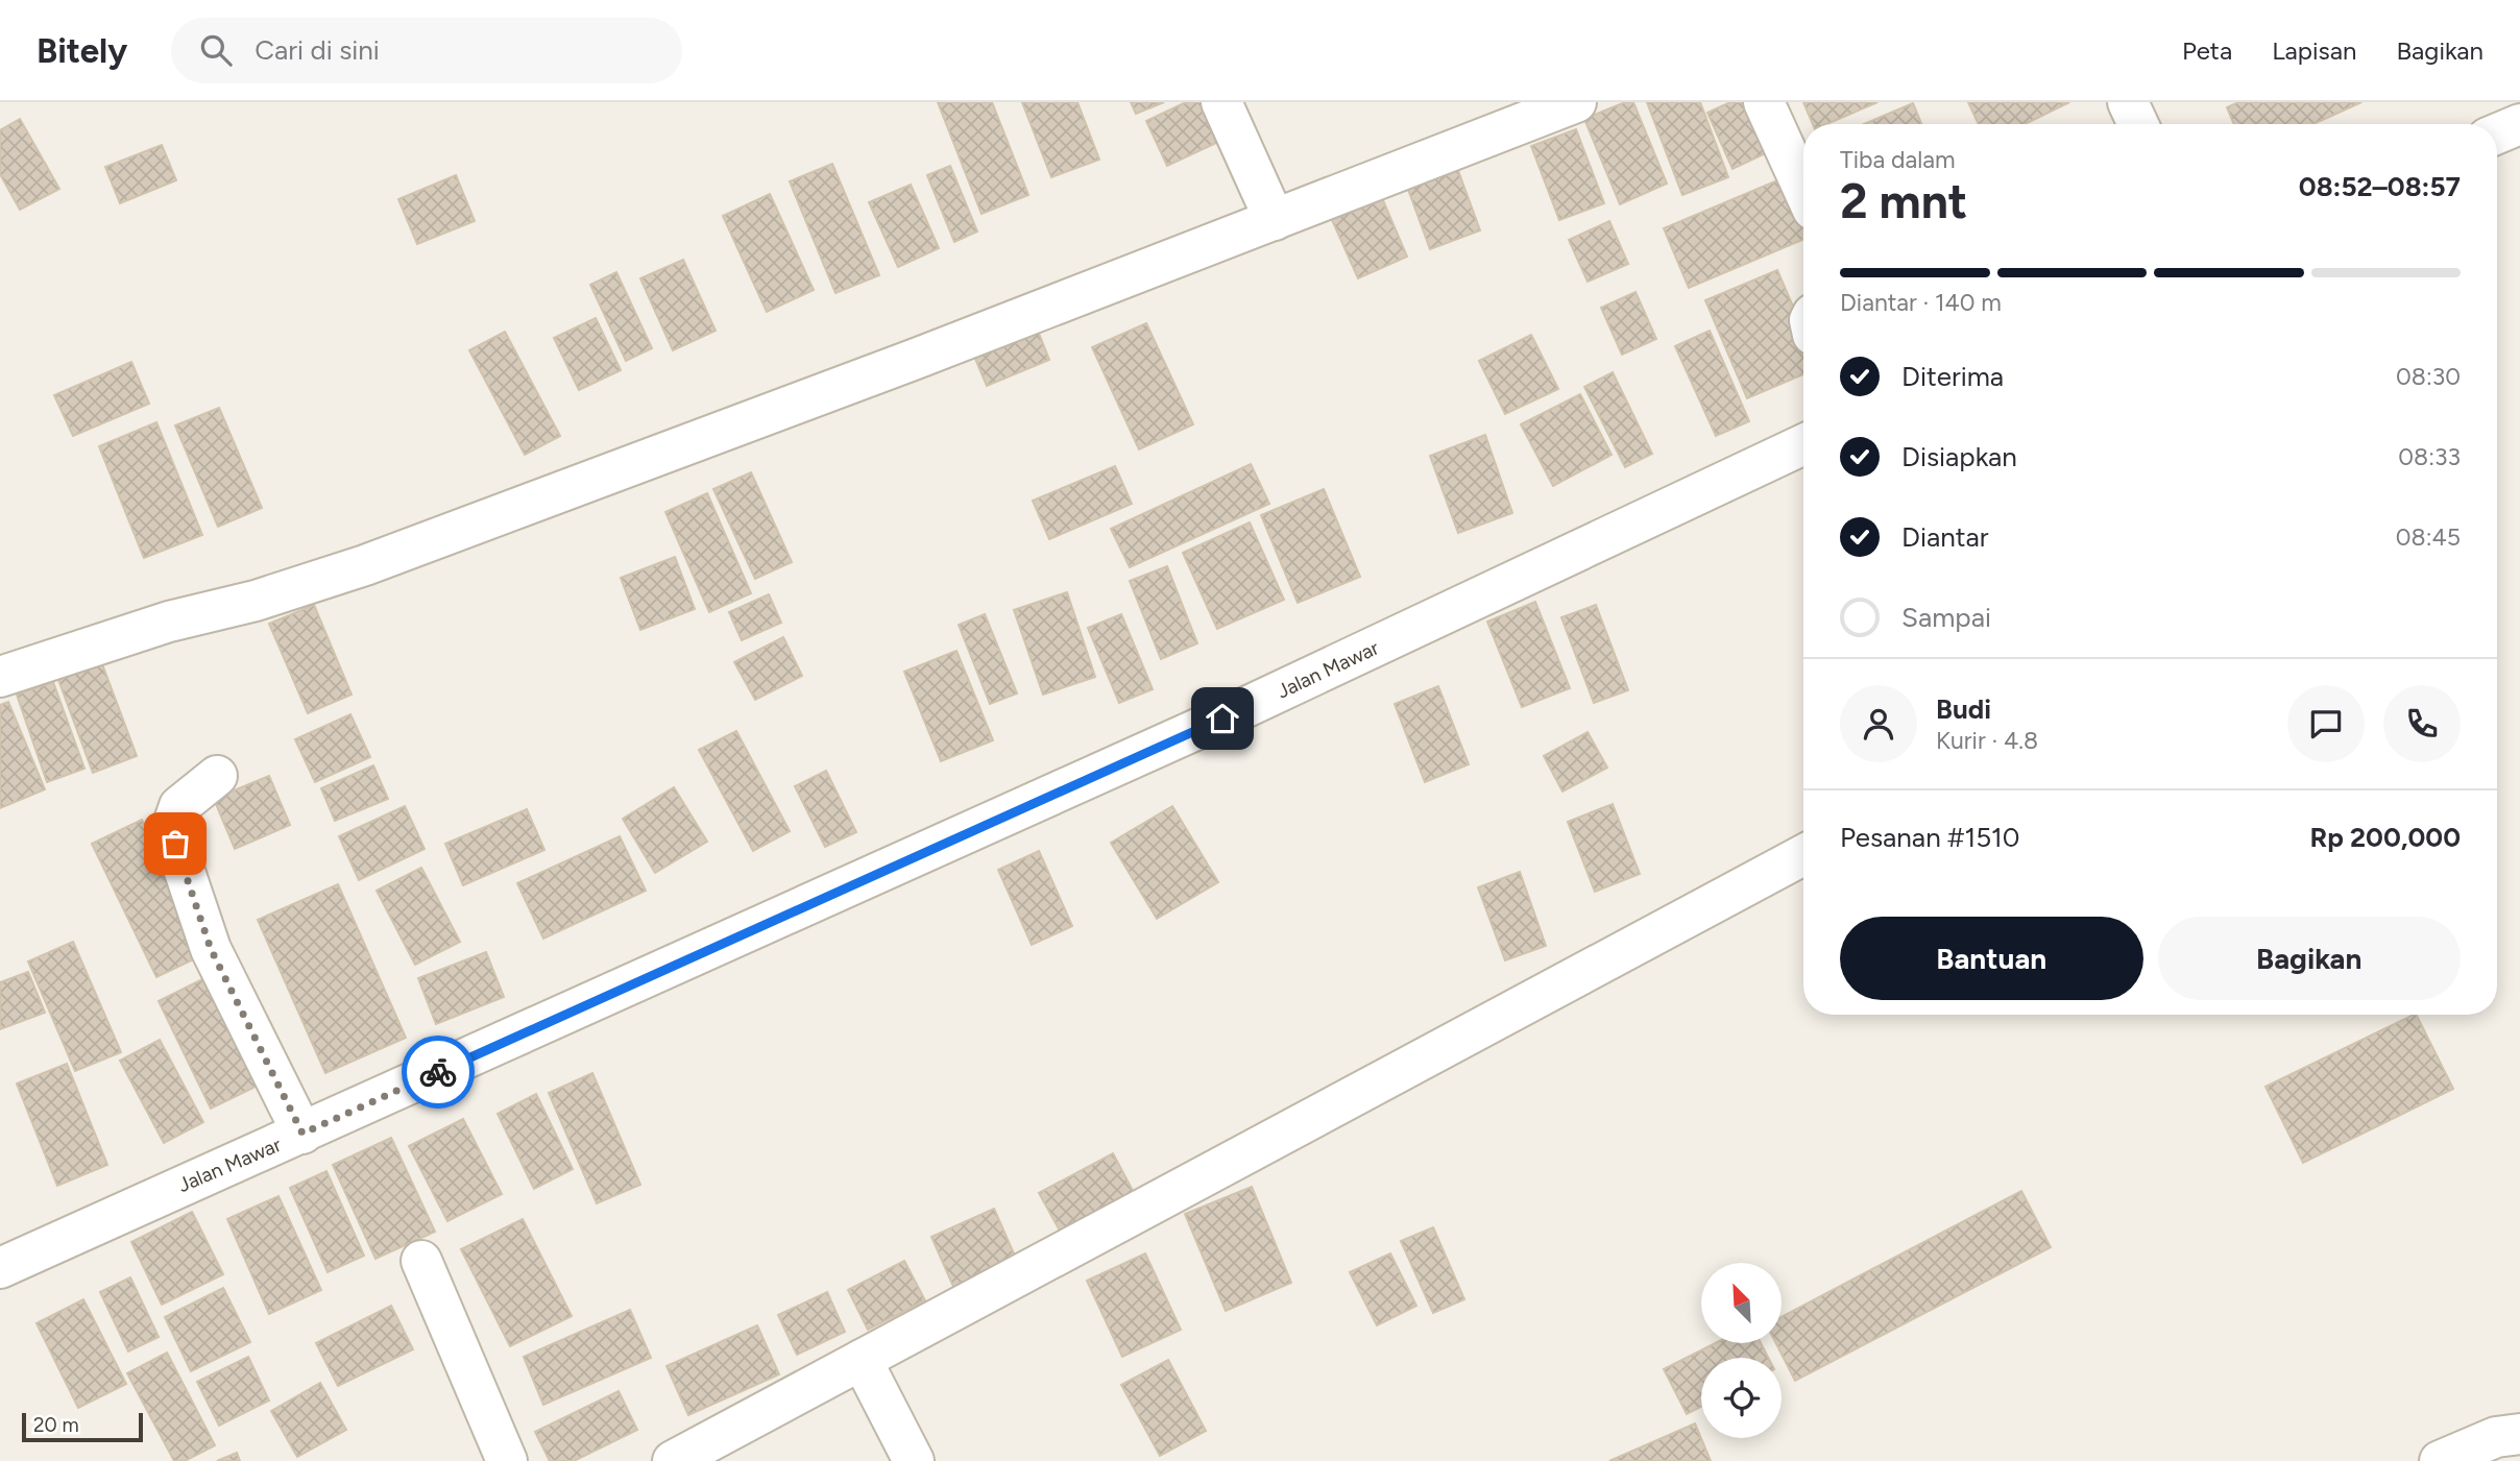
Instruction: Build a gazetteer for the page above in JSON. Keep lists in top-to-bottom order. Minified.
{"streets":{"street":["Jalan Mawar"]},"scale_bar":"20 m","north":"top left","page":{"header":"Bitely","search":"Cari di sini","nav":["Peta","Lapisan","Bagikan"],"heading":["2 mnt","Tiba dalam","08:52–08:57"],"panel":["Budi","Kurir · 4.8","Pesanan #1510","Rp 200,000"],"bar":"Diantar · 140 m","list":[["Diterima","08:30"],["Disiapkan","08:33"],["Diantar","08:45"],"Sampai"],"buttons":["Bantuan","Bagikan"],"scale":"20 m"}}
